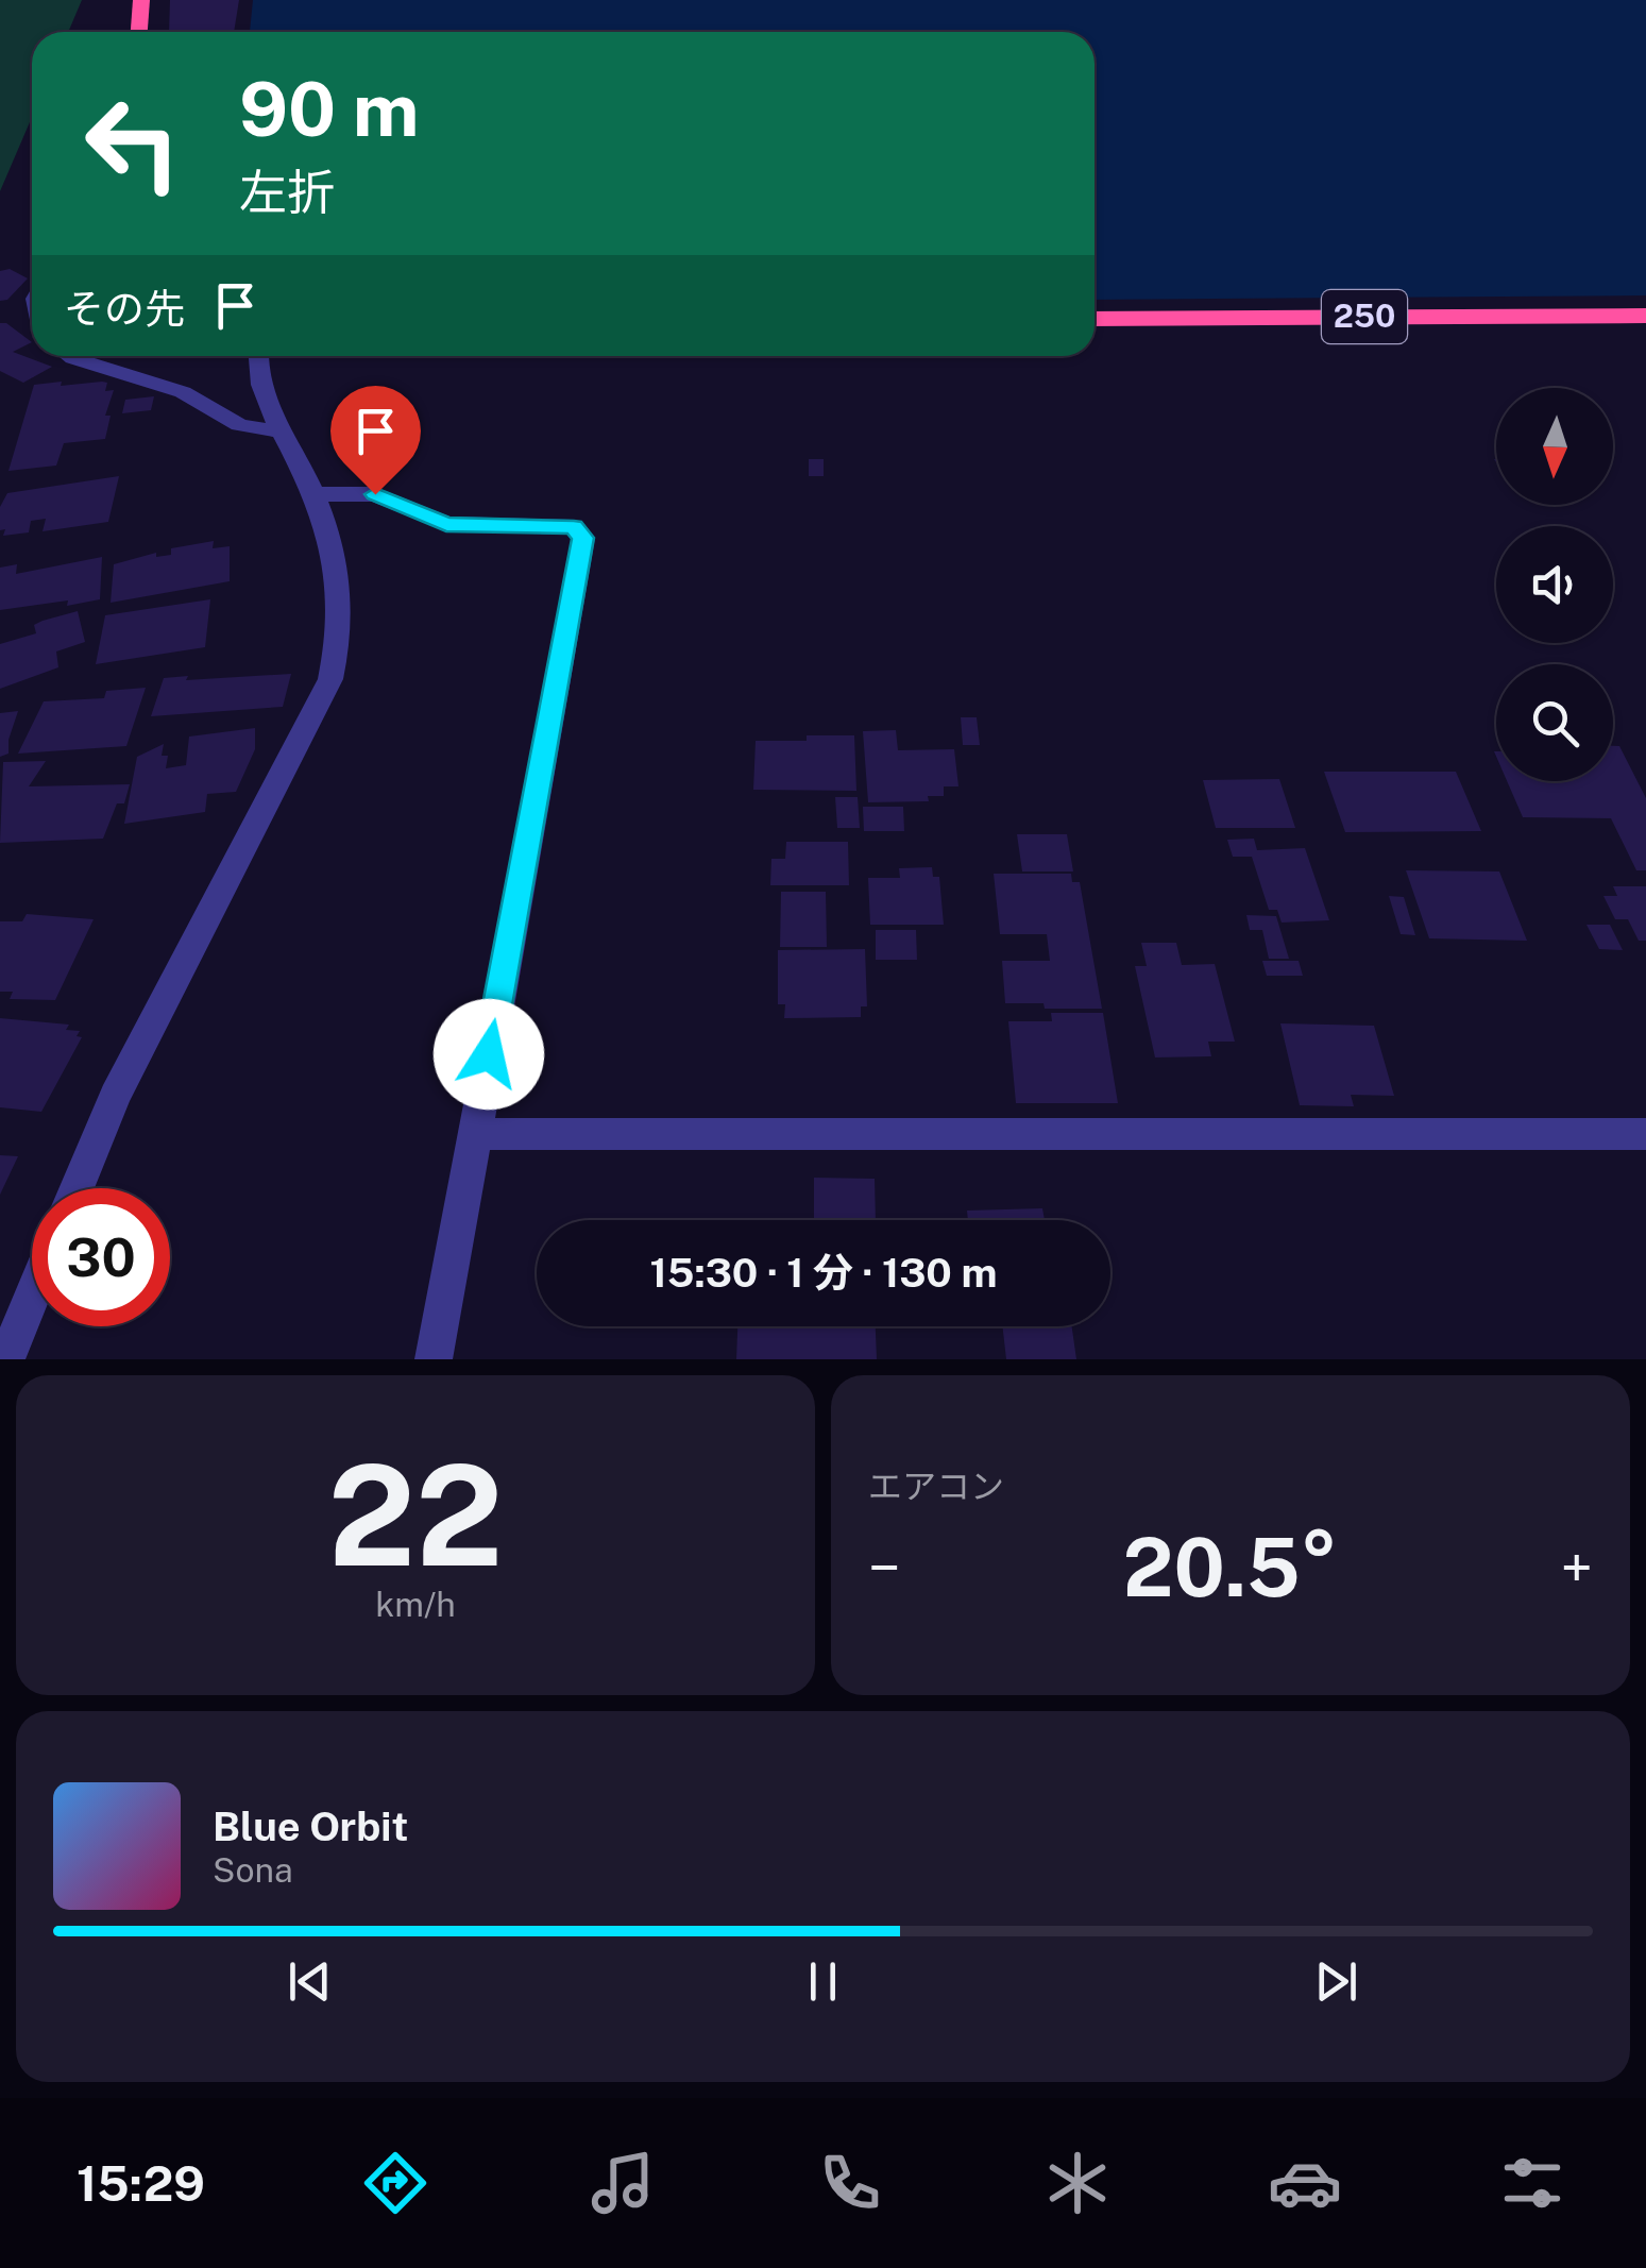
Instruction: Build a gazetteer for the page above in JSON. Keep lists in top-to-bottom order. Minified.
{"streets":{"highway":["250"]},"north":"bottom","page":{"turn":["90 m","左折"],"then":"その先","limit":"30","trip":"15:30 · 1 分 · 130 m","tile":[["22","km/h"],"エアコン"],"heat":["−","20.5°","+"],"song":["Blue Orbit","Sona"],"tabs":"15:29"}}
